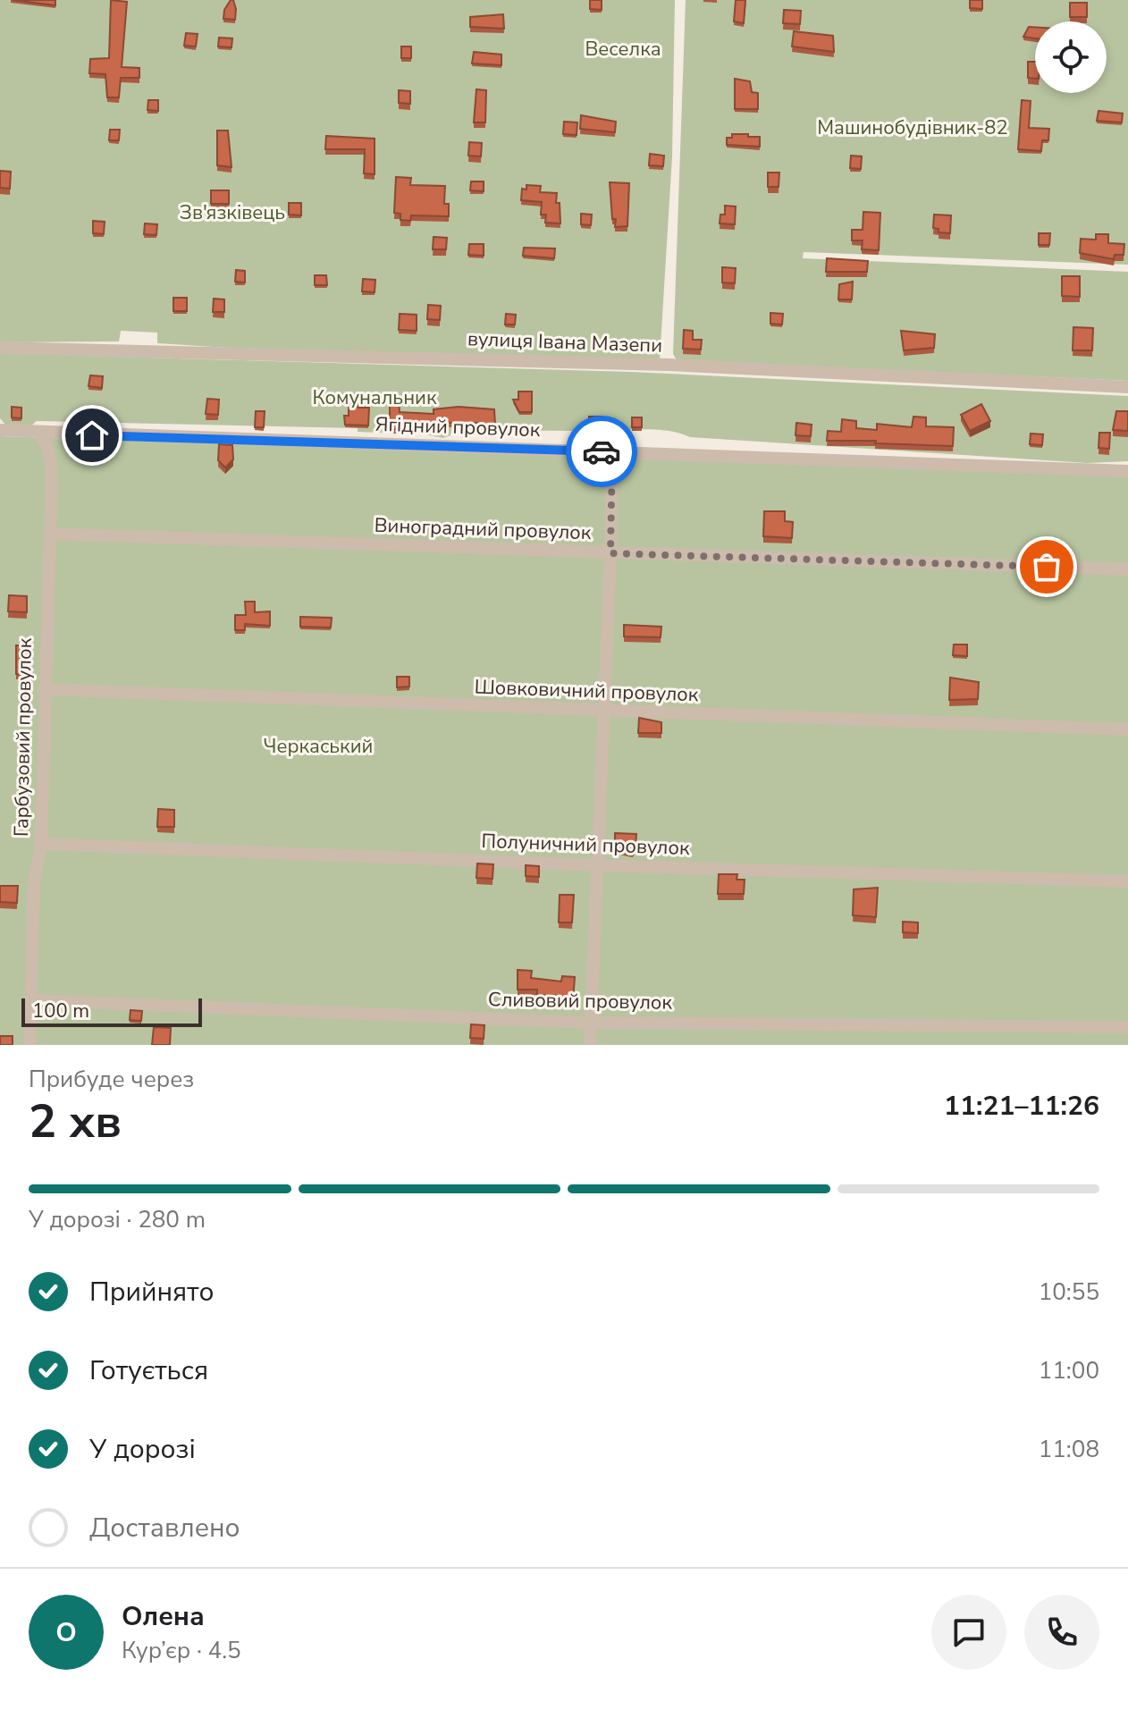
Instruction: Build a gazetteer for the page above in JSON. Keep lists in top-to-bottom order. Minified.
{"streets":{"street":["вулиця Івана Мазепи","Ягідний провулок","Виноградний провулок","Шовковичний провулок","Гарбузовий провулок","Полуничний провулок","Сливовий провулок"]},"crossings":[["Ягідний провулок","Гарбузовий провулок"],["Виноградний провулок","Гарбузовий провулок"],["Шовковичний провулок","Гарбузовий провулок"],["Гарбузовий провулок","Полуничний провулок"],["Гарбузовий провулок","Сливовий провулок"]],"parks":["Веселка","Машинобудівник-82","Зв'язківець","Комунальник","Черкаський"],"scale_bar":"100 m","page":{"scale":"100 m","heading":["2 хв","Прибуде через","11:21–11:26"],"panel":["Олена","Кур’єр · 4.5"],"bar":"У дорозі · 280 m","list":[["Прийнято","10:55"],["Готується","11:00"],["У дорозі","11:08"],"Доставлено"],"round":"О"}}
